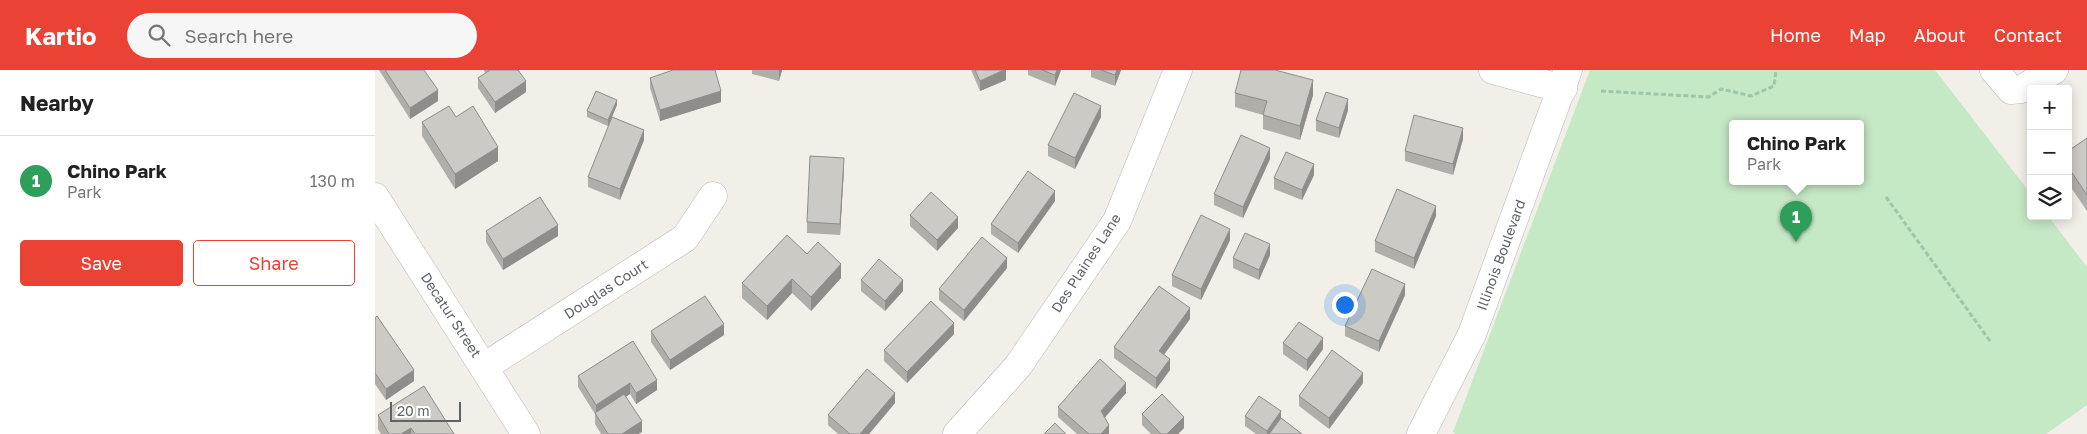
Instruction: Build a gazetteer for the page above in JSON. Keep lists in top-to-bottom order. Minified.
{"streets":{"street":["Illinois Boulevard","Des Plaines Lane","Douglas Court","Decatur Street"]},"crossings":[["Douglas Court","Decatur Street"]],"scale_bar":"20 m","page":{"header":"Kartio","search":"Search here","nav":["Home","Map","About","Contact"],"heading":"Nearby","map_buttons":["+","−"],"popup":["Chino Park","Park"],"list":[{"mark":"1","name":"Chino Park","note":"Park","value":"130 m"}],"pins":"1","buttons":["Save","Share"],"scale":"20 m"}}
